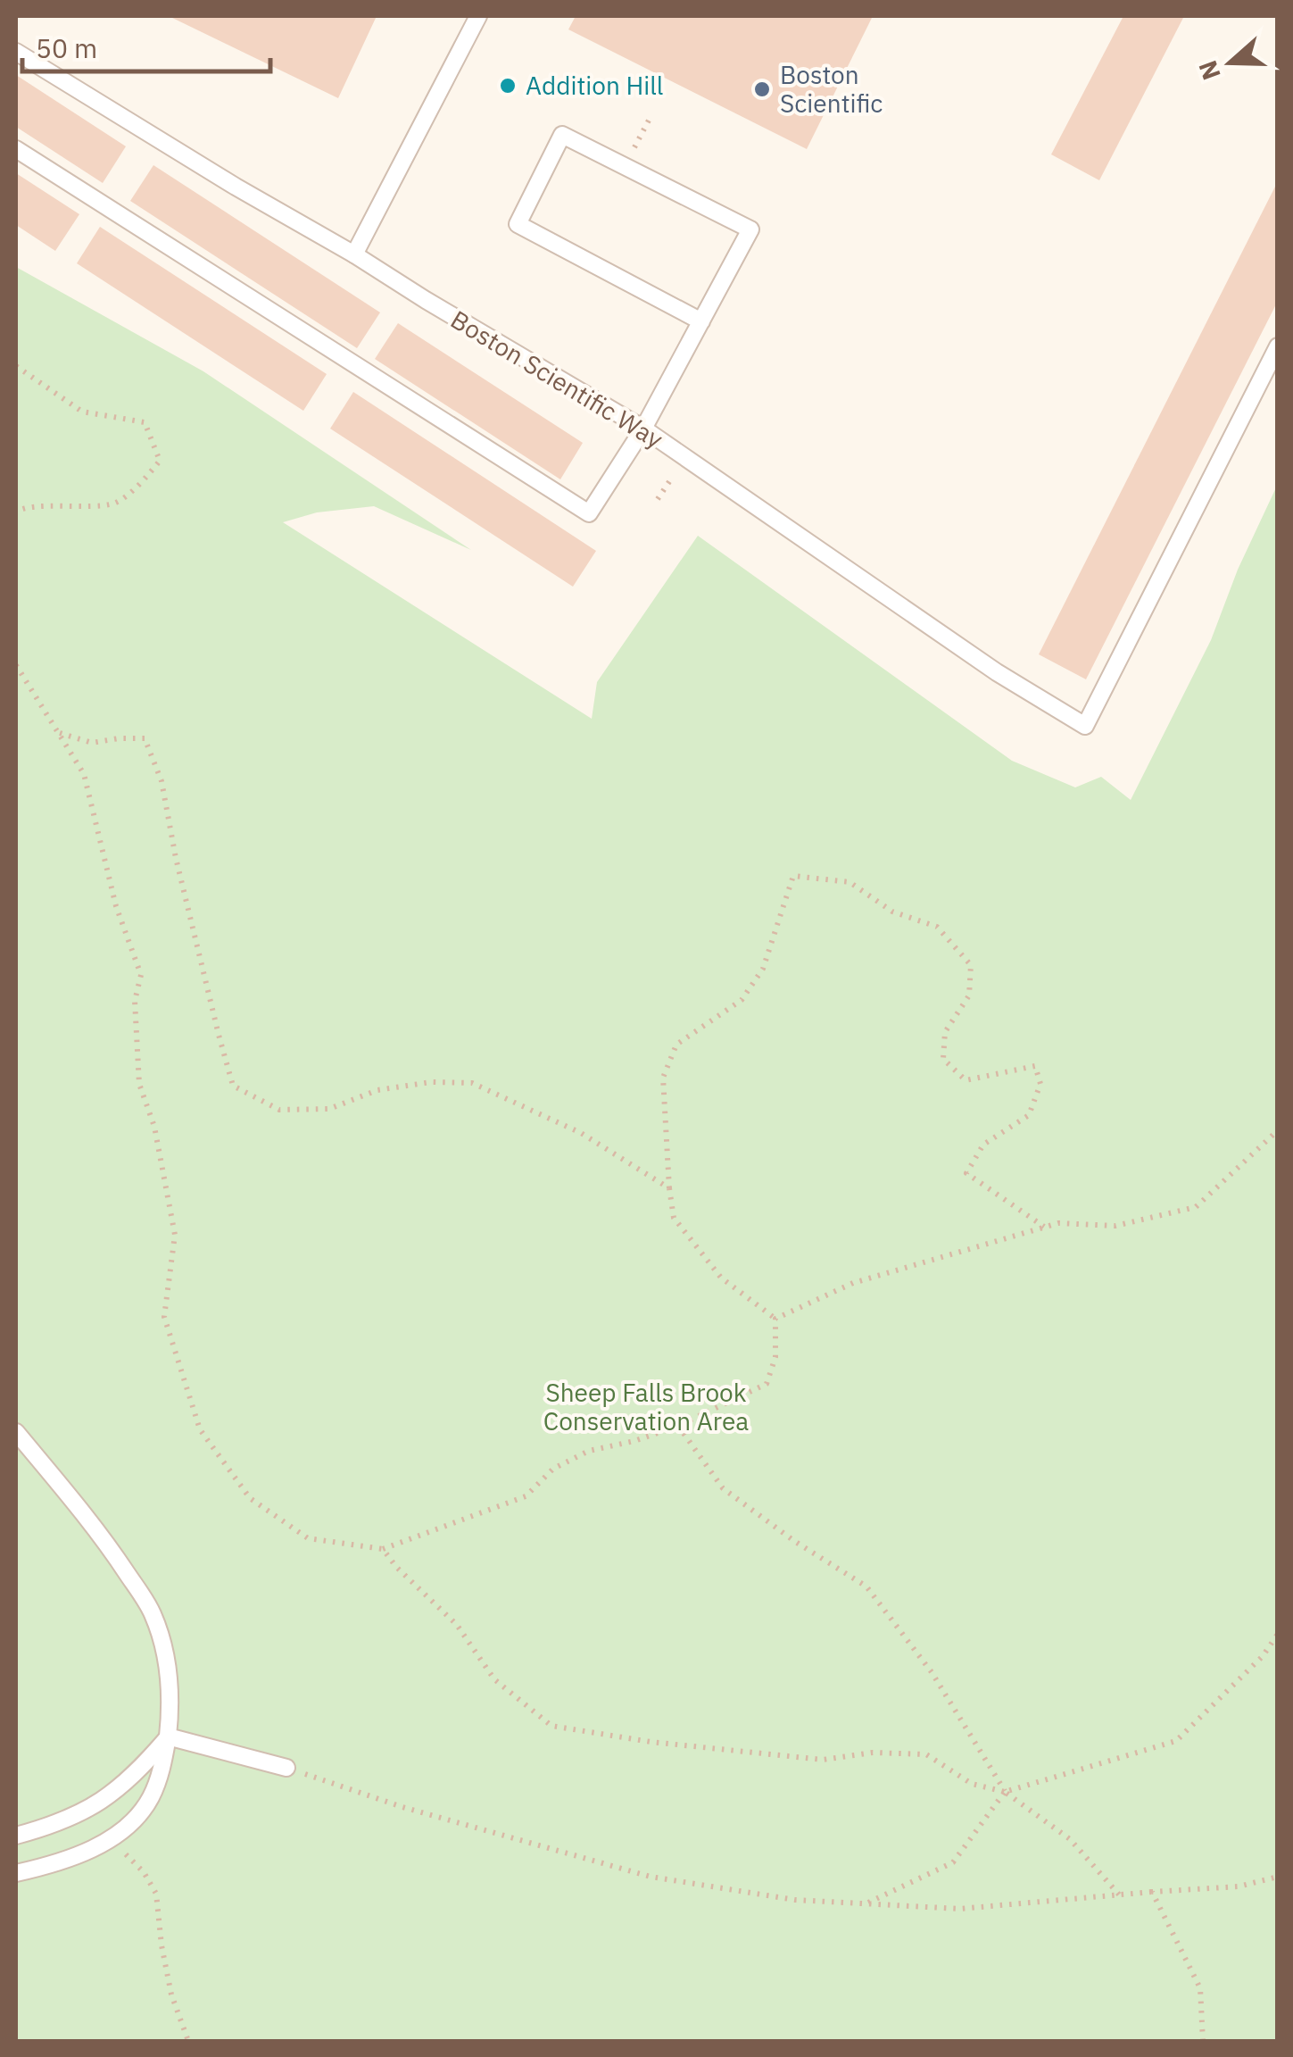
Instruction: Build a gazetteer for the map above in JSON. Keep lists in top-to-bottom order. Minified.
{"streets":{"lane":["Boston Scientific Way"]},"parks":["Sheep Falls Brook Conservation Area"],"places":["Addition Hill","Boston Scientific"],"scale_bar":"50 m","north":"left"}
